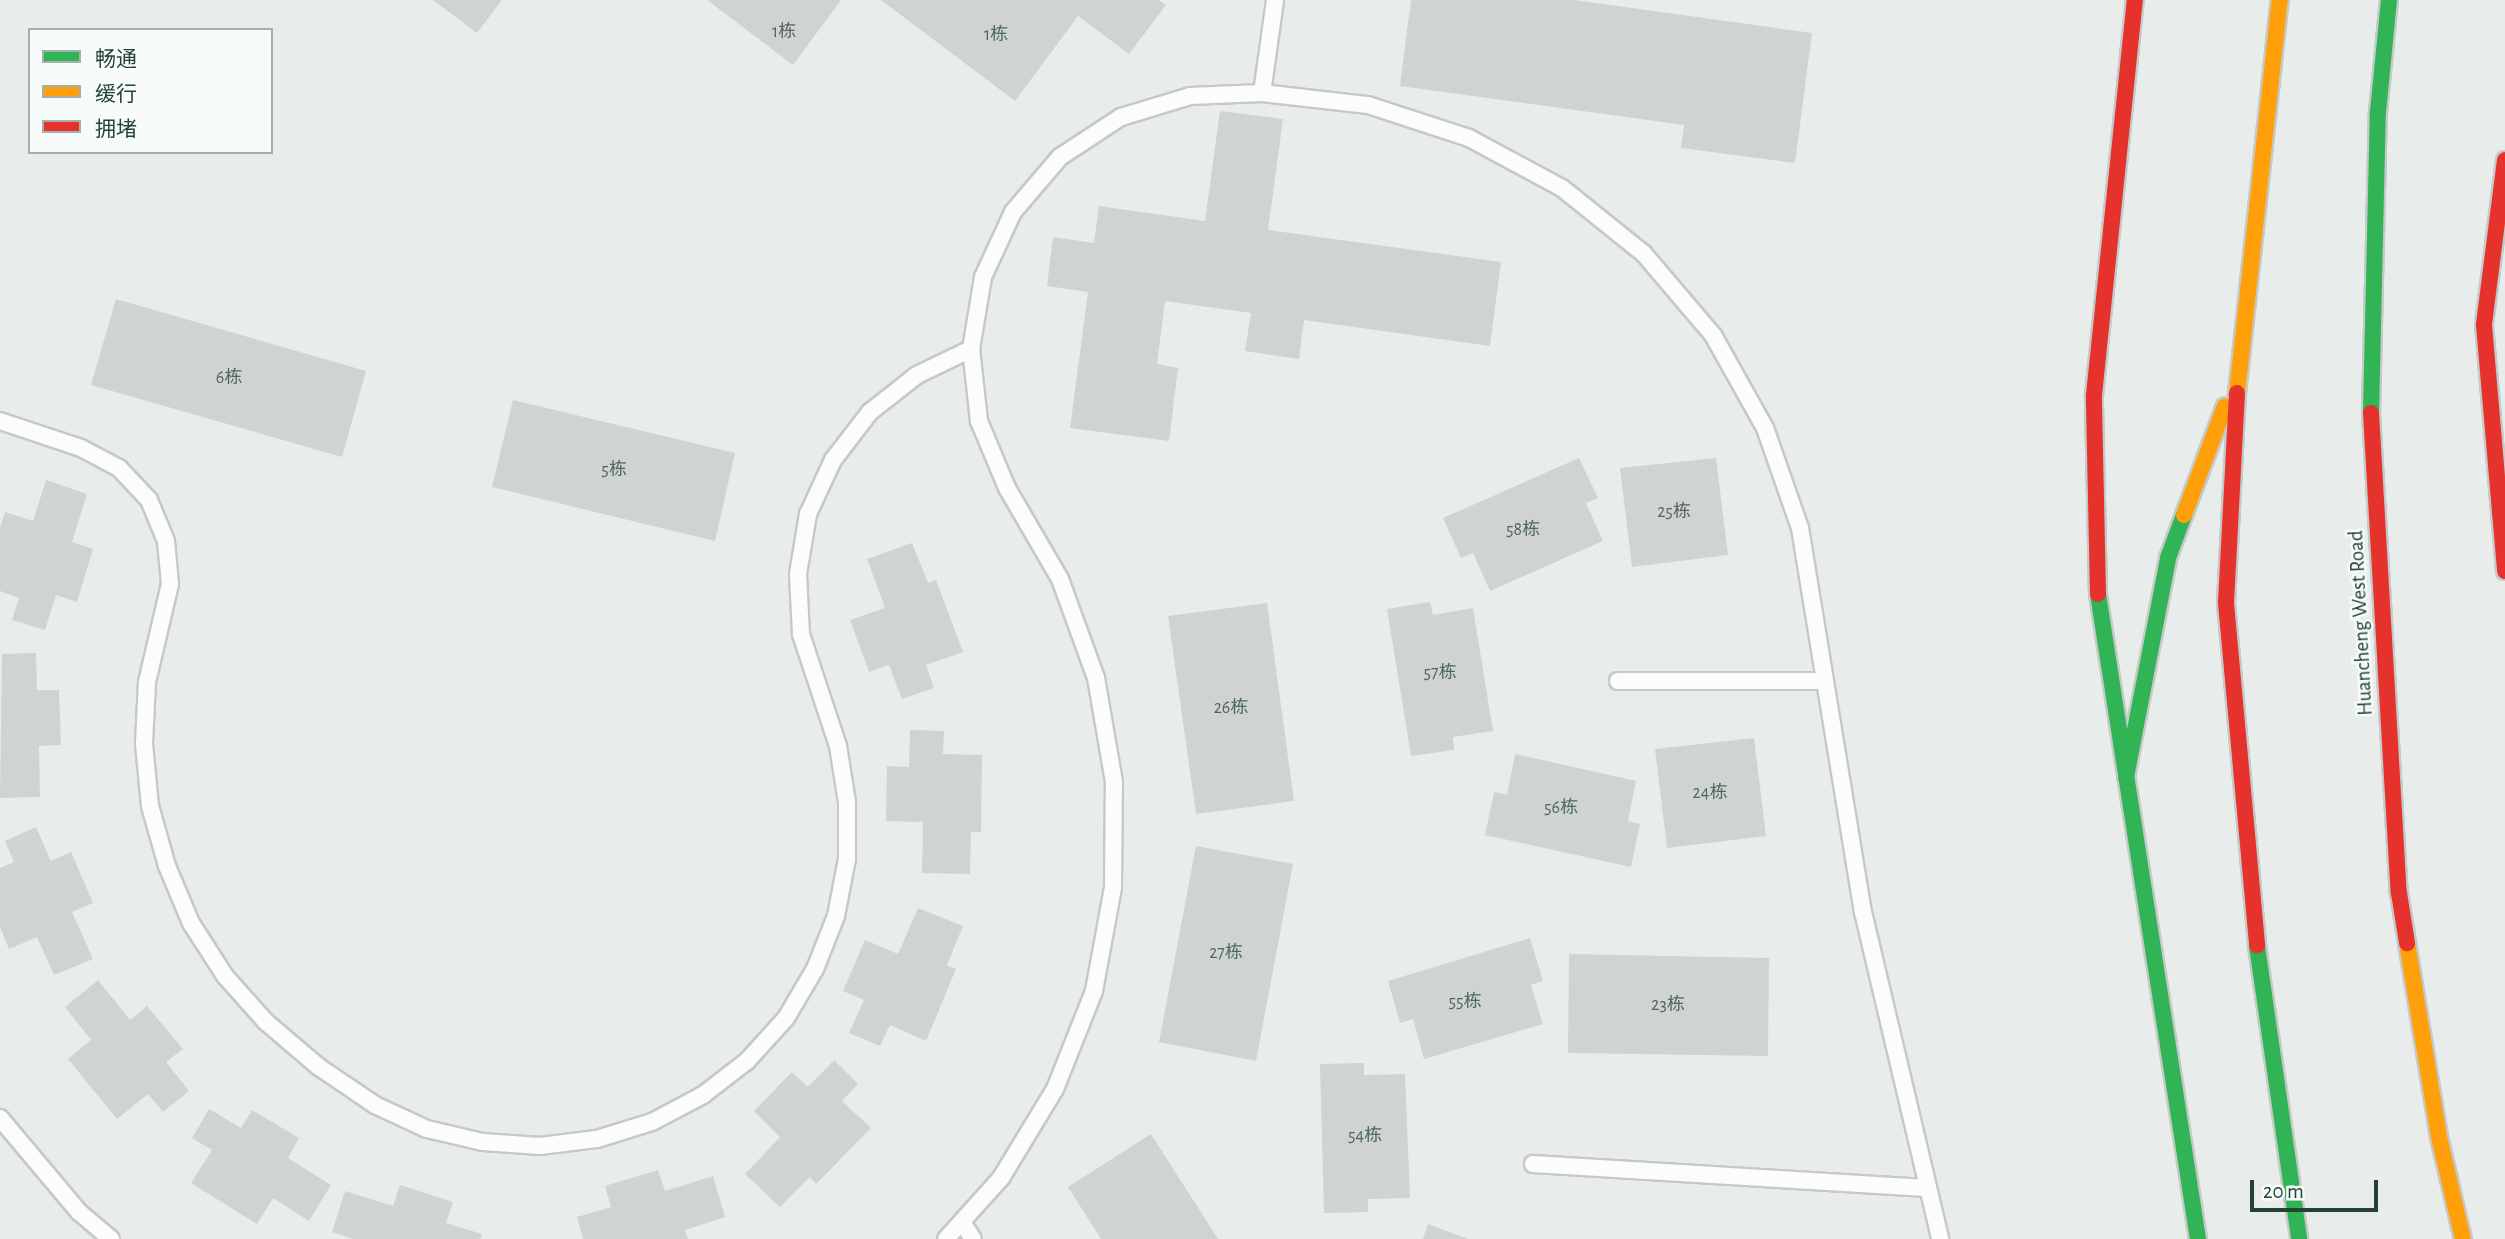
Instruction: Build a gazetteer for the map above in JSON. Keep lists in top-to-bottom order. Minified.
{"streets":{"main road":["Huancheng West Road"]},"house_numbers":["1栋","1栋","6栋","5栋","25栋","58栋","57栋","26栋","24栋","56栋","27栋","55栋","23栋","54栋"],"legend":["畅通","缓行","拥堵"],"scale_bar":"20 m"}
